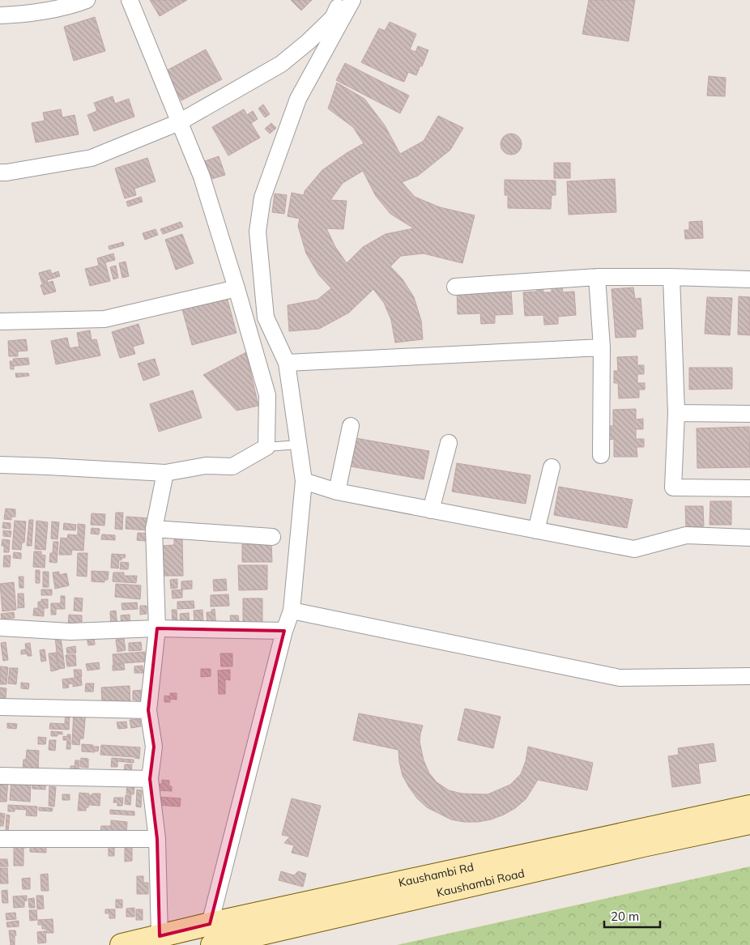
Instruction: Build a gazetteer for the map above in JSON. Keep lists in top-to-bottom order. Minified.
{"streets":{"main road":["Kaushambi Rd","Kaushambi Road"]},"crossings":[["Kaushambi Rd","Kaushambi Road"]],"scale_bar":"20 m"}
